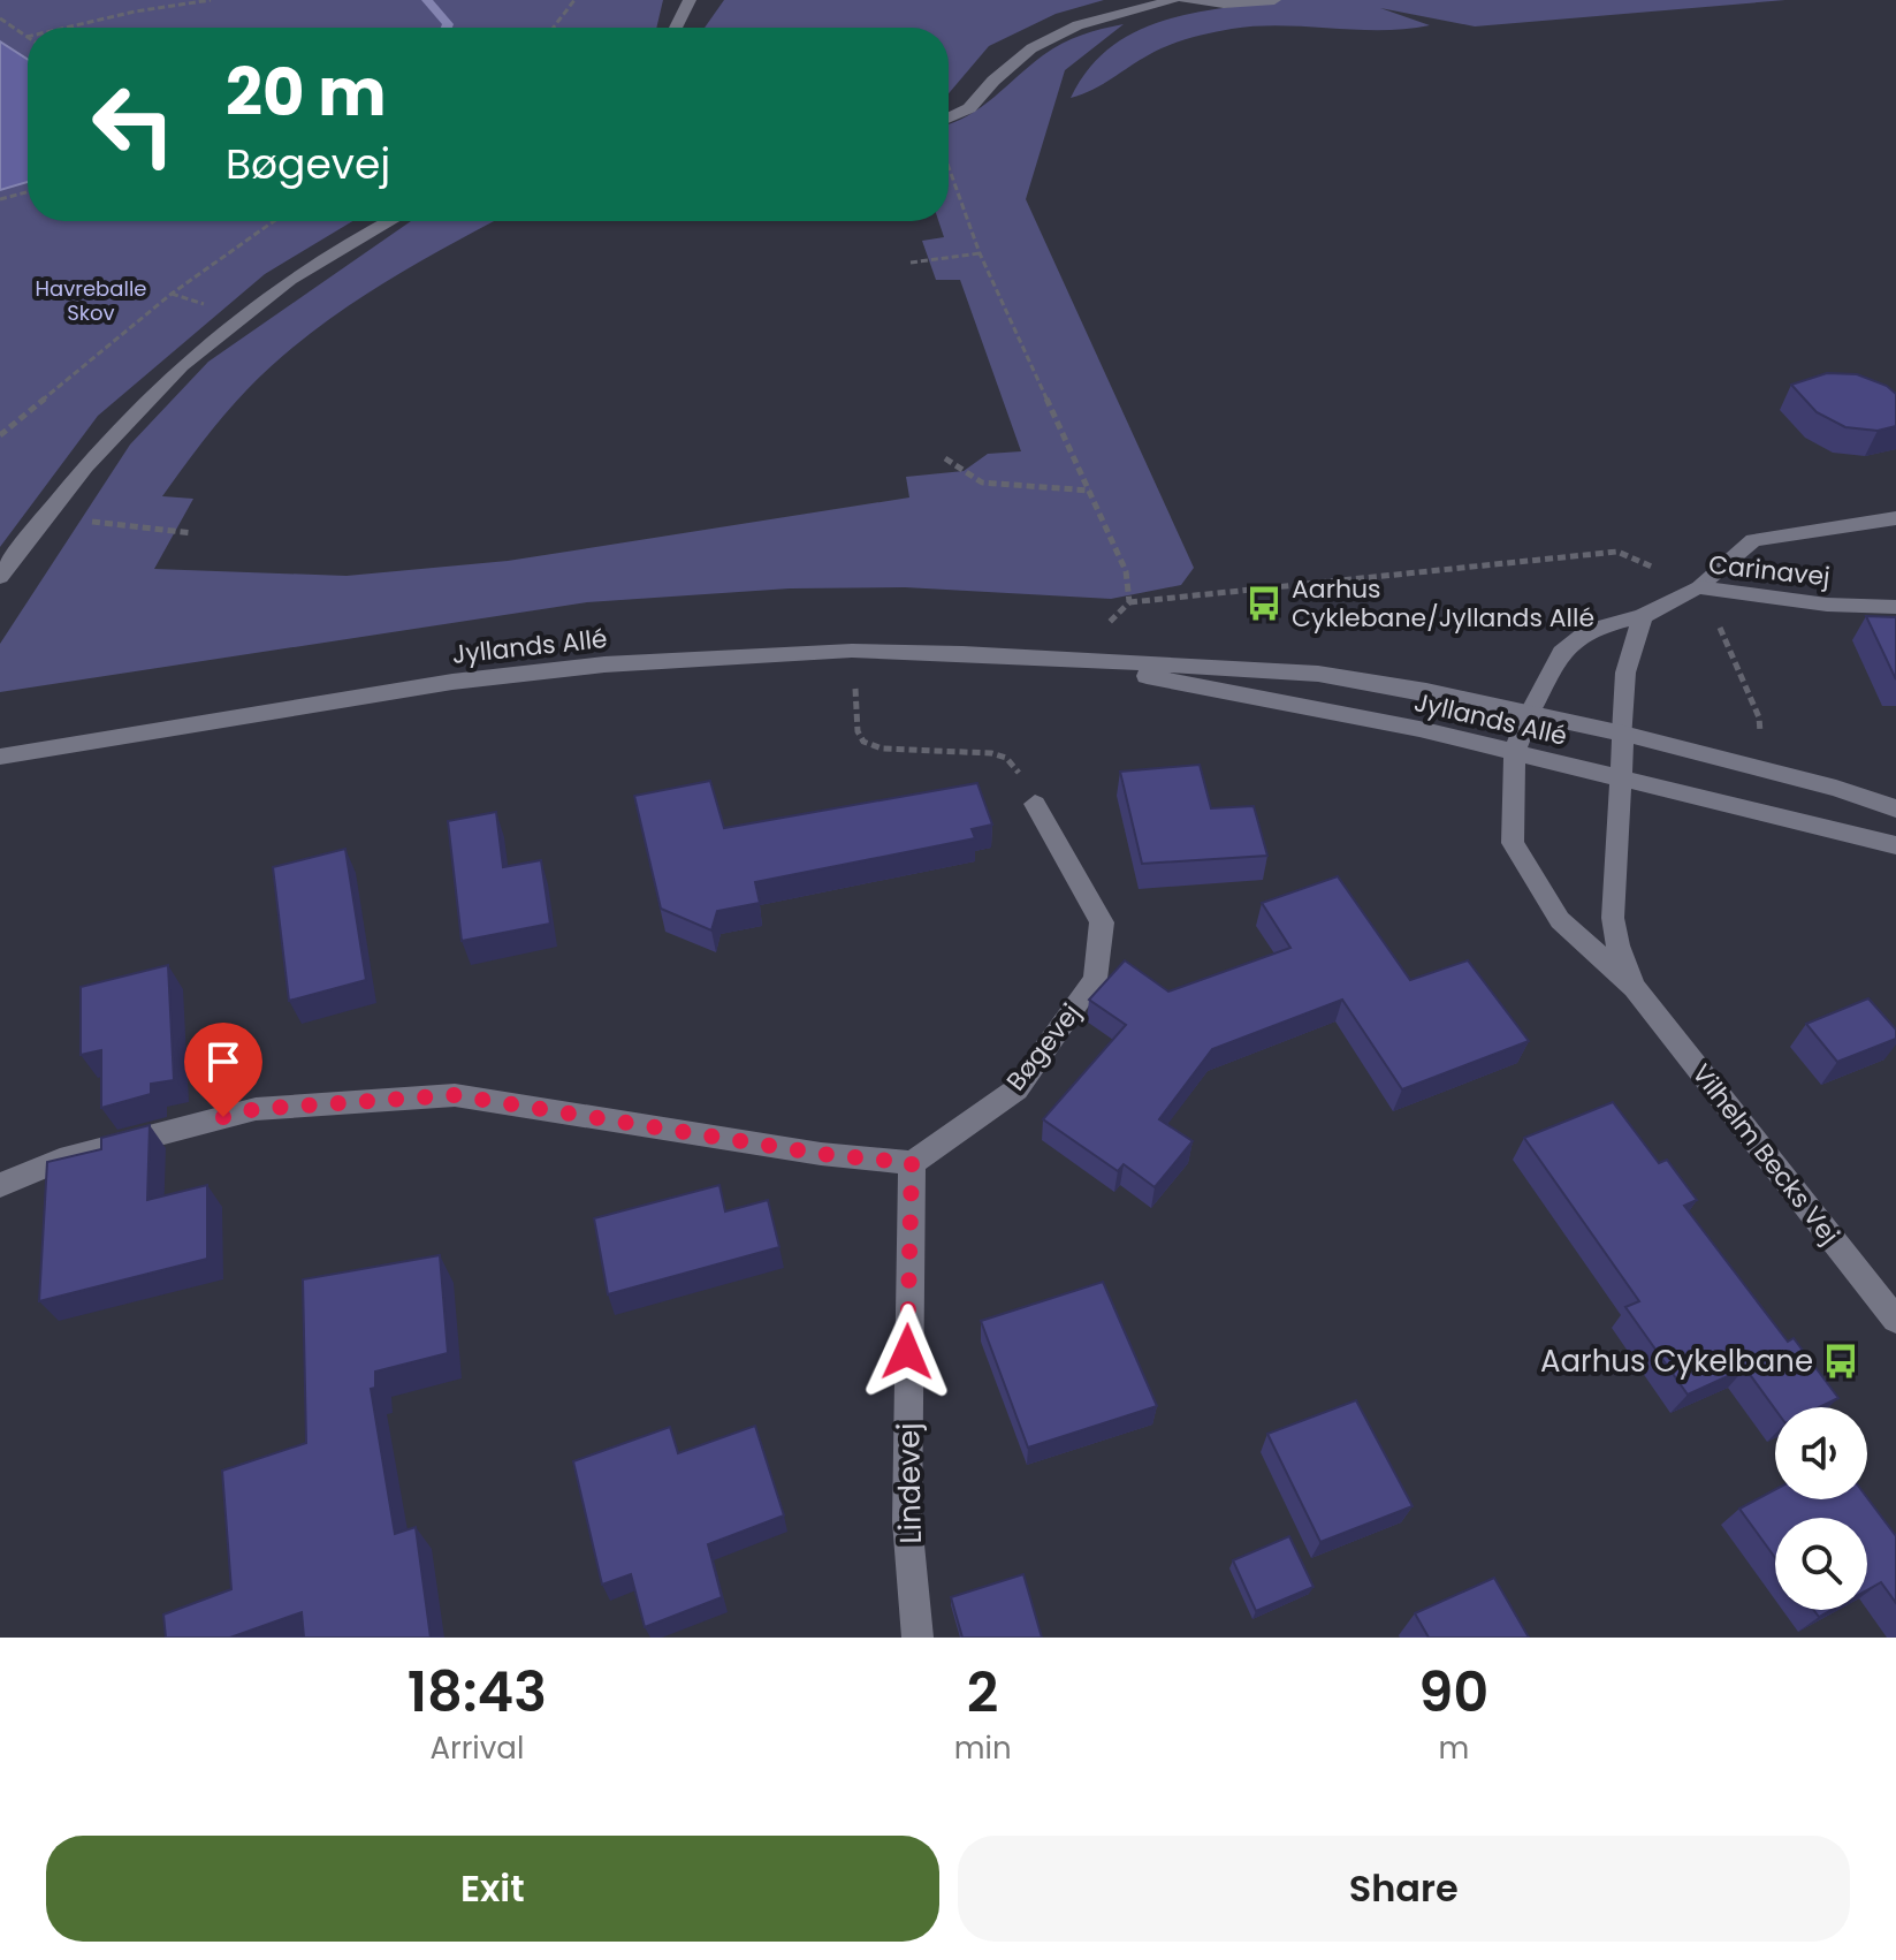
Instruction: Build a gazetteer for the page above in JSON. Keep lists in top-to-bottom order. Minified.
{"streets":{"street":["Carinavej","Jyllands Allé","Bøgevej","Vilhelm Becks Vej","Lindevej"]},"crossings":[["Carinavej","Jyllands Allé"],["Carinavej","Vilhelm Becks Vej"],["Jyllands Allé","Vilhelm Becks Vej"],["Bøgevej","Lindevej"]],"parks":["Havreballe Skov"],"places":{"bus stop":["Aarhus Cyklebane/Jyllands Allé","Aarhus Cykelbane"]},"page":{"turn":["20 m","Bøgevej"],"eta":["18:43","Arrival","2","min","90","m"],"buttons":["Exit","Share"]}}
